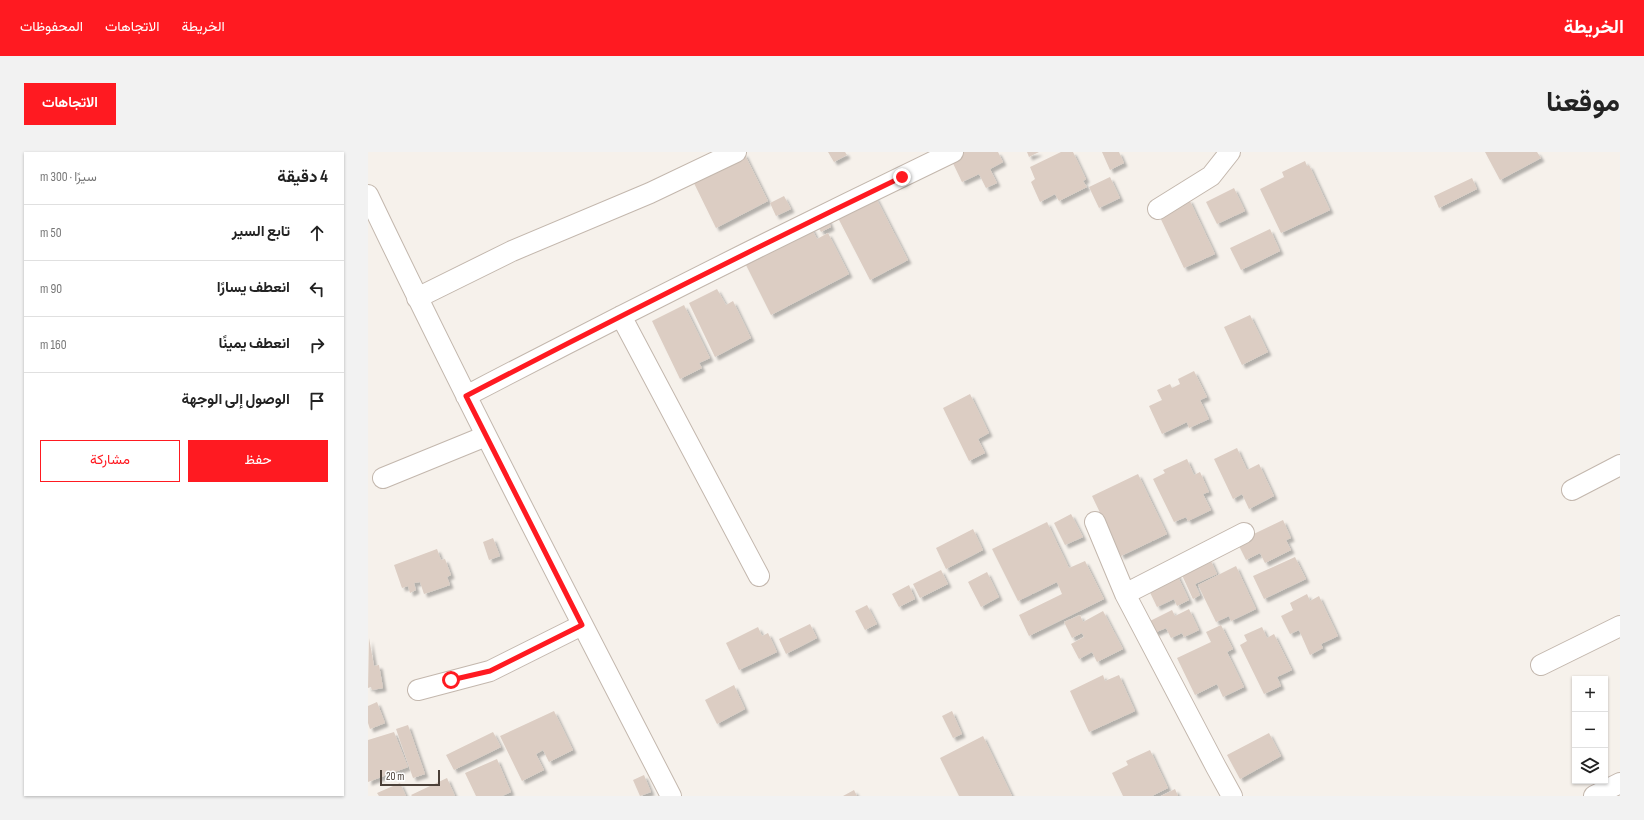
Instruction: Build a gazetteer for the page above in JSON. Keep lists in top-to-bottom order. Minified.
{"scale_bar":"20 m","page":{"header":"الخريطة","nav":["الخريطة","الاتجاهات","المحفوظات"],"title":"موقعنا","buttons":["الاتجاهات",["حفظ","مشاركة"]],"heading":["4 دقيقة","سيرًا · 300 m"],"list":[["تابع السير","50 m"],["انعطف يسارًا","90 m"],["انعطف يمينًا","160 m"],"الوصول إلى الوجهة"],"map_buttons":["+","−"],"scale":"20 m"}}
